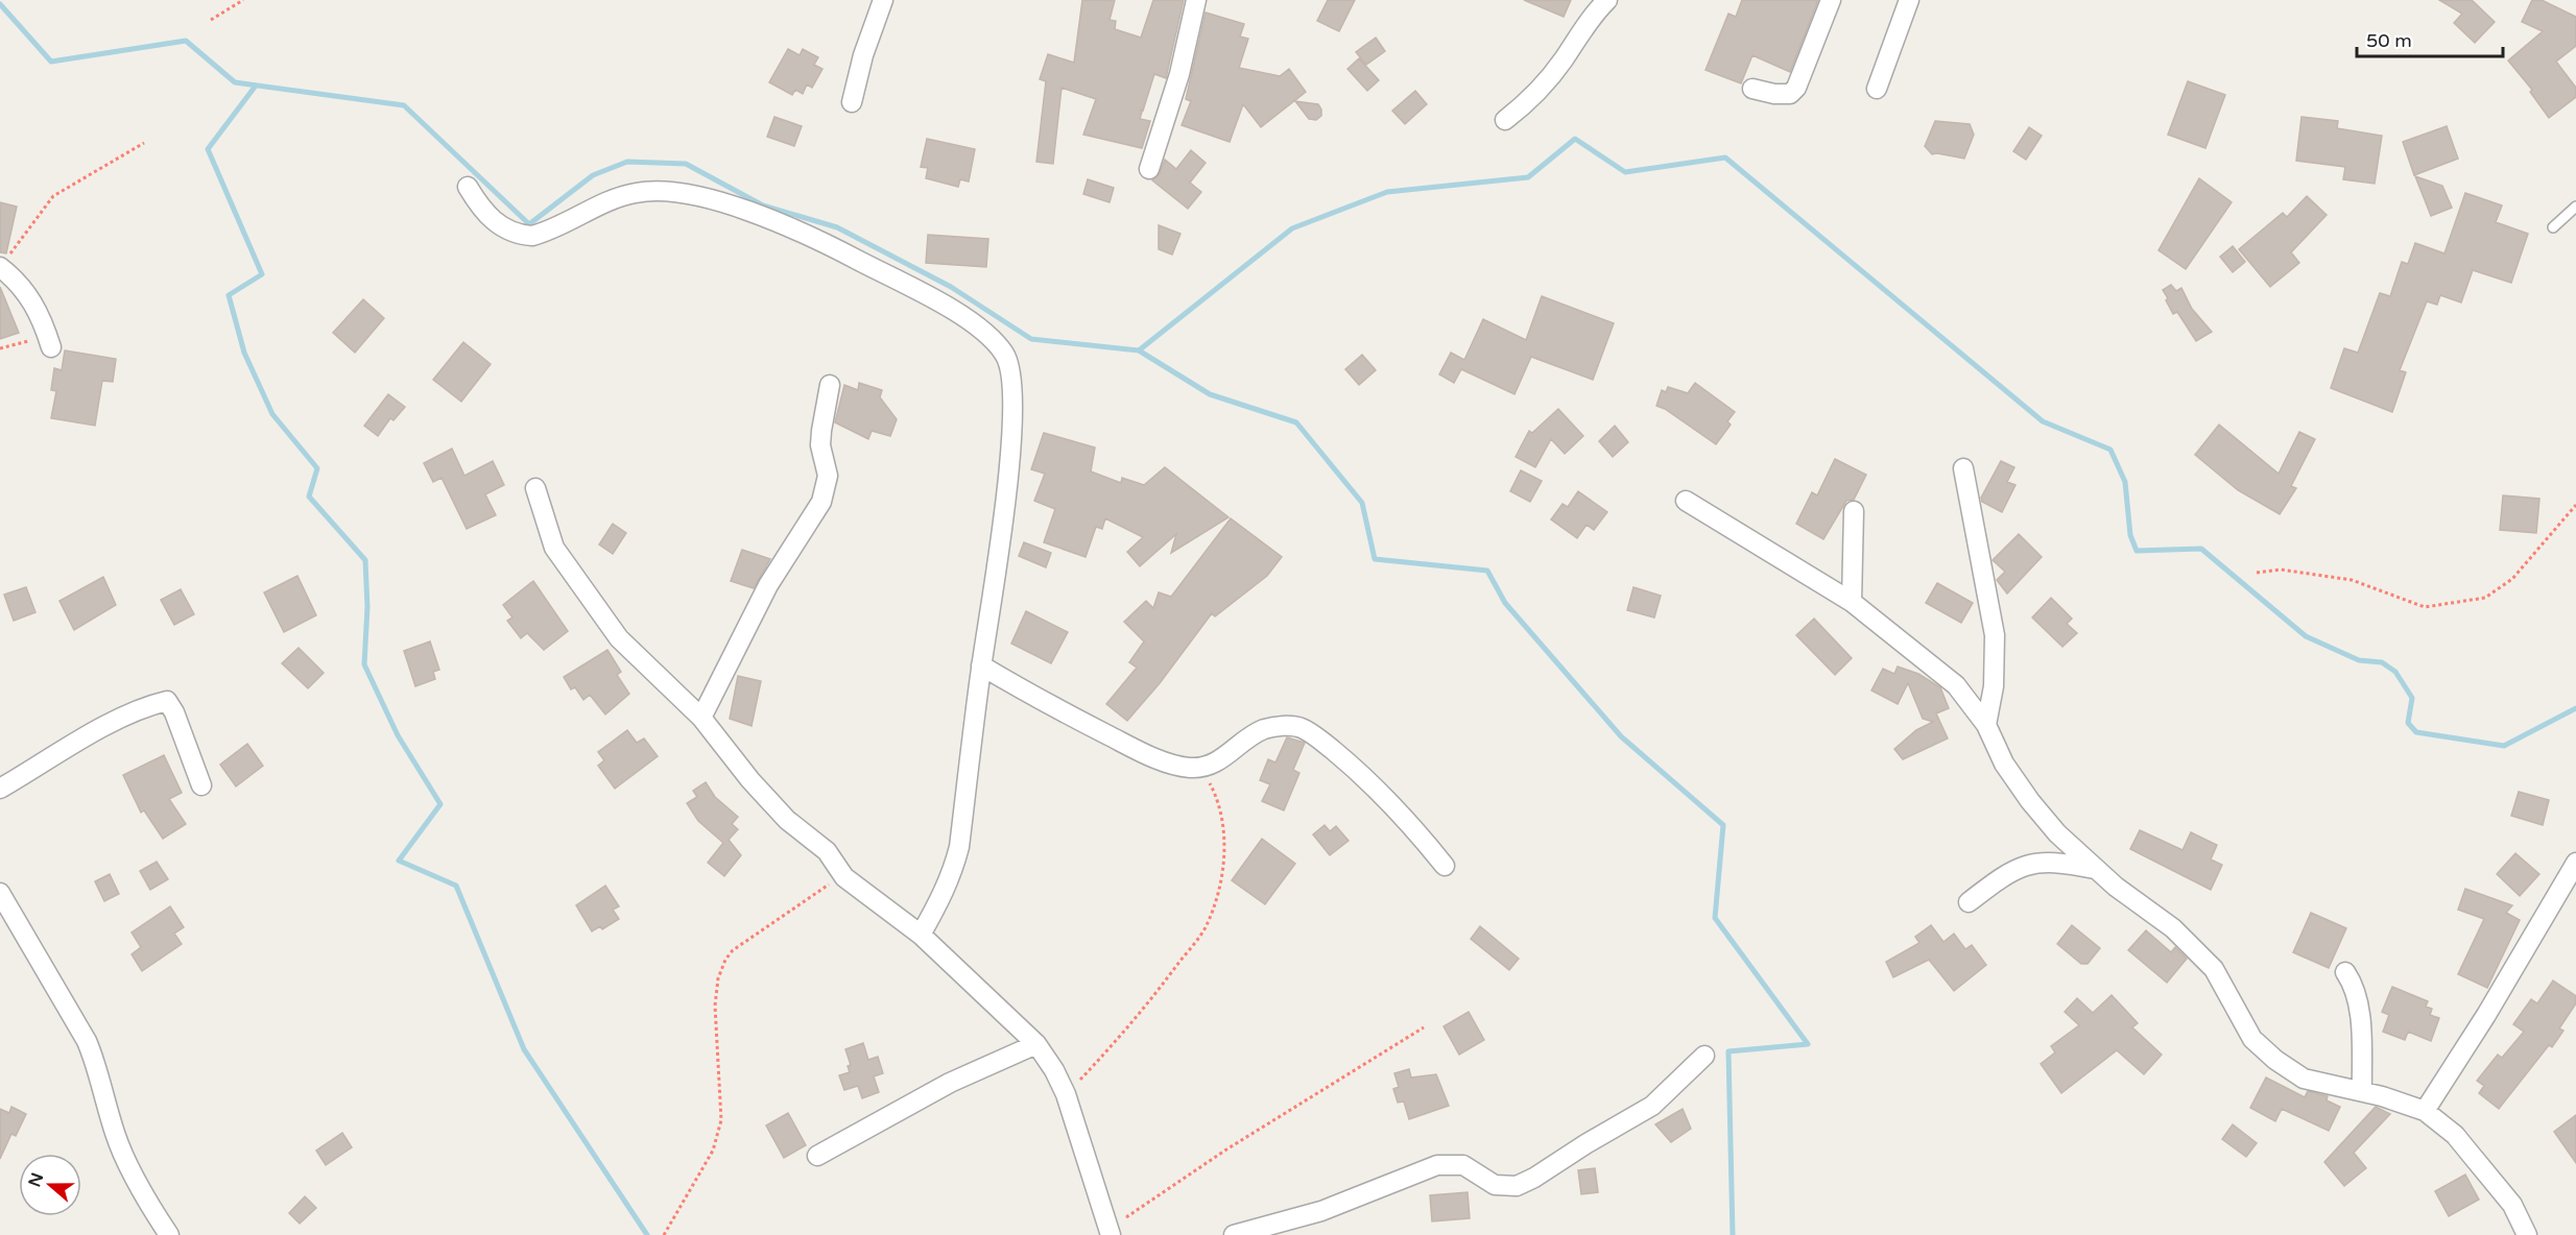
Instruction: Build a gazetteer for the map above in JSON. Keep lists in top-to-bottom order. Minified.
{"scale_bar":"50 m","north":"left"}
